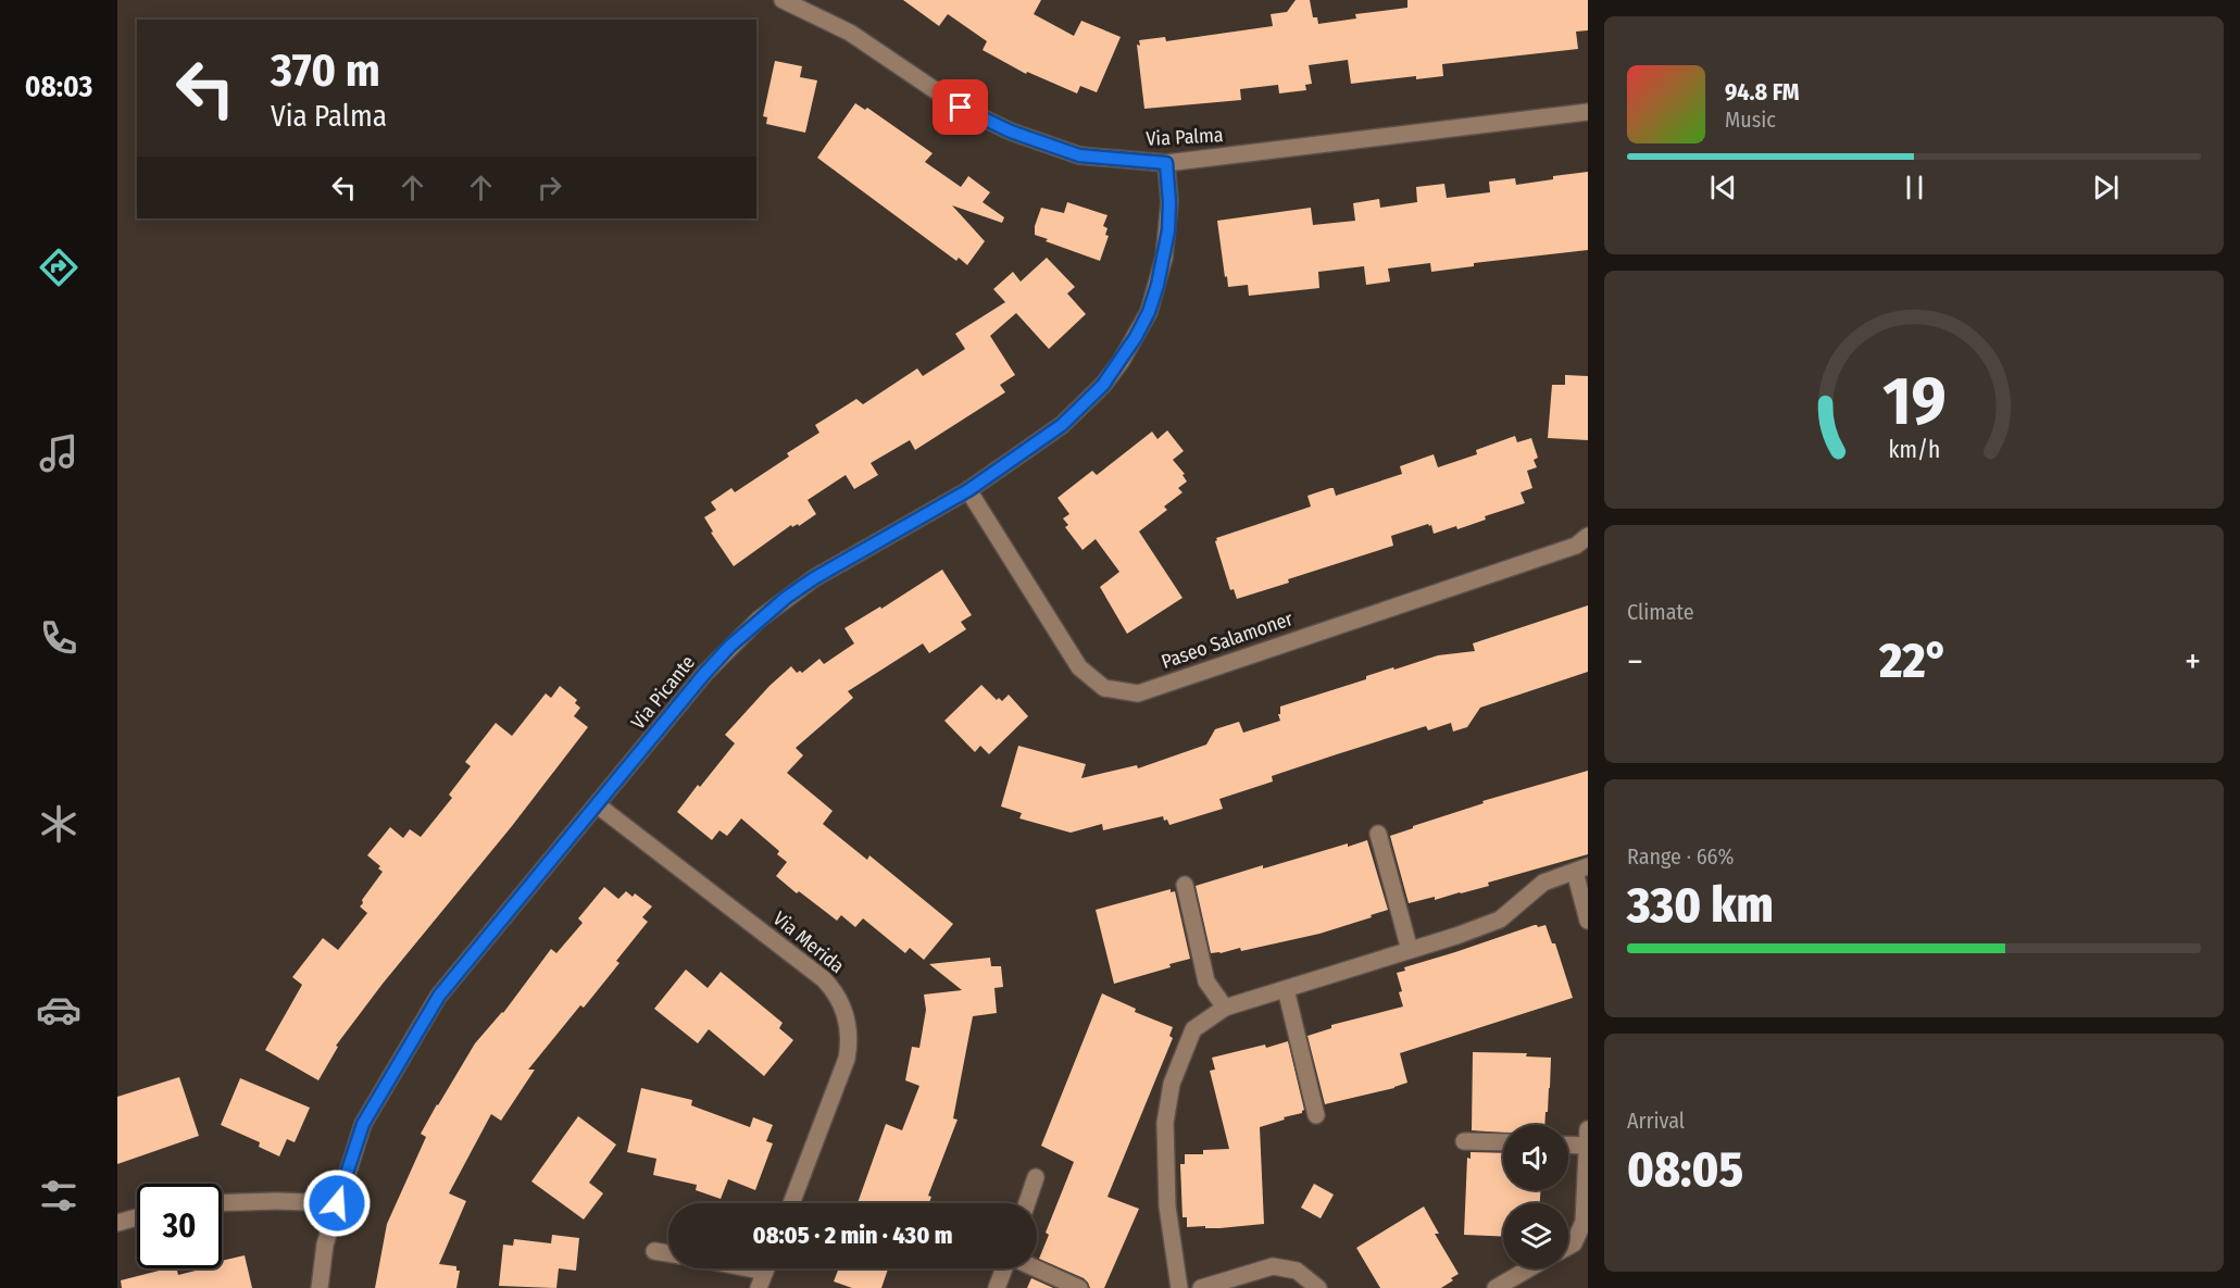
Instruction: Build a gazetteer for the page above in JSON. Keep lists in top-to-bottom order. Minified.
{"streets":{"street":["Via Palma","Paseo Salamoner","Via Picante","Via Merida"]},"crossings":[["Via Palma","Via Picante"],["Paseo Salamoner","Via Picante"],["Via Picante","Via Merida"]],"page":{"tabs":"08:03","turn":["370 m","Via Palma"],"song":["94.8 FM","Music"],"tile":["Climate",["Range · 66%","330 km"],["Arrival","08:05"]],"heat":["−","22°","+"],"limit":"30","trip":"08:05 · 2 min · 430 m","gauge":["19","km/h"]}}
